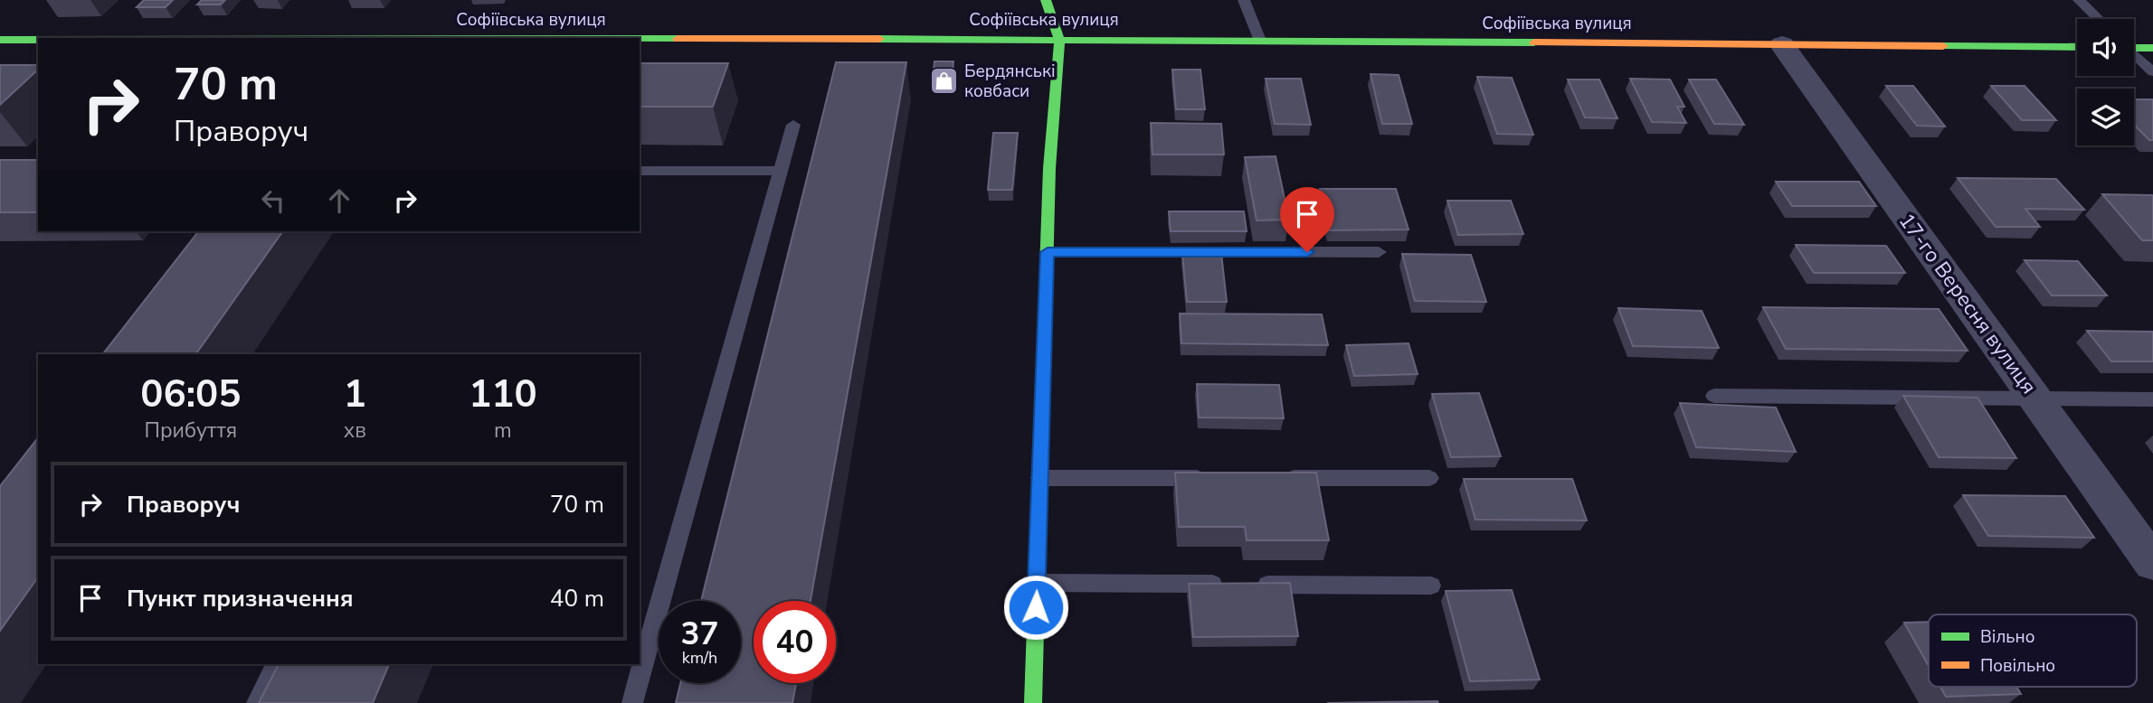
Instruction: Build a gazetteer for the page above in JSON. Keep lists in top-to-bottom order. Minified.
{"streets":{"street":["Софіївська вулиця","17-го Вересня вулиця"]},"crossings":[["Софіївська вулиця","17-го Вересня вулиця"]],"places":{"shop":["Бердянські ковбаси"]},"legend":["Вільно","Повільно"],"page":{"turn":["70 m","Праворуч"],"eta":["06:05","Прибуття","1","хв","110","m"],"list":[{"name":"Праворуч","value":"70 m"},{"name":"Пункт призначення","value":"40 m"}],"speed":"37 km/h","limit":"40"}}
